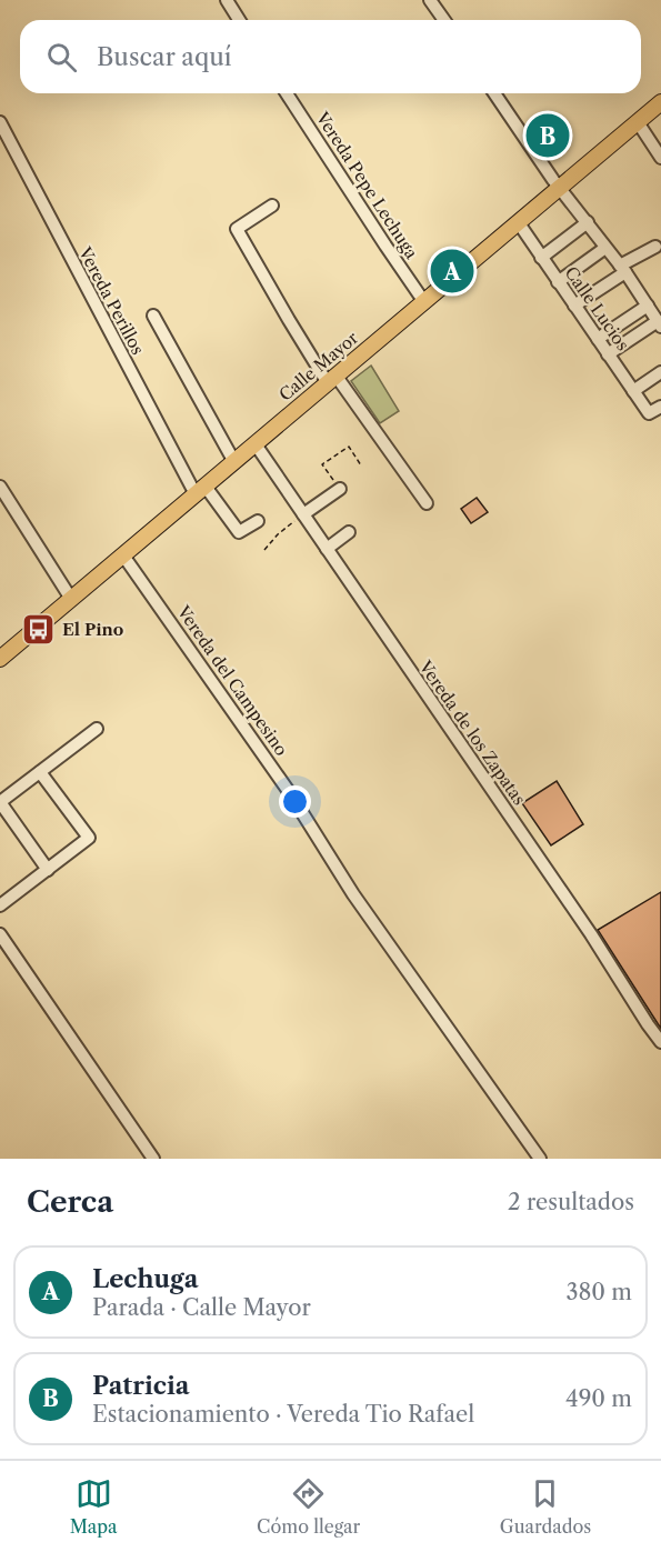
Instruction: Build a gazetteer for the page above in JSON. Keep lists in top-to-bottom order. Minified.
{"streets":{"main road":["Calle Mayor"],"street":["Vereda Pepe Lechuga","Vereda Perillos","Calle Lucios","Vereda del Campesino","Vereda de los Zapatas"]},"crossings":[["Vereda Pepe Lechuga","Calle Mayor"],["Vereda Perillos","Calle Mayor"],["Calle Lucios","Calle Mayor"],["Calle Mayor","Vereda del Campesino"],["Calle Mayor","Vereda de los Zapatas"]],"places":{"bus stop":["El Pino"]},"page":{"search":"Buscar aquí","pins":["B","A"],"heading":["Cerca","2 resultados"],"list":[{"mark":"A","name":"Lechuga","note":"Parada · Calle Mayor","value":"380 m"},{"mark":"B","name":"Patricia","note":"Estacionamiento · Vereda Tio Rafael","value":"490 m"}],"nav":["Mapa","Cómo llegar","Guardados"]}}
